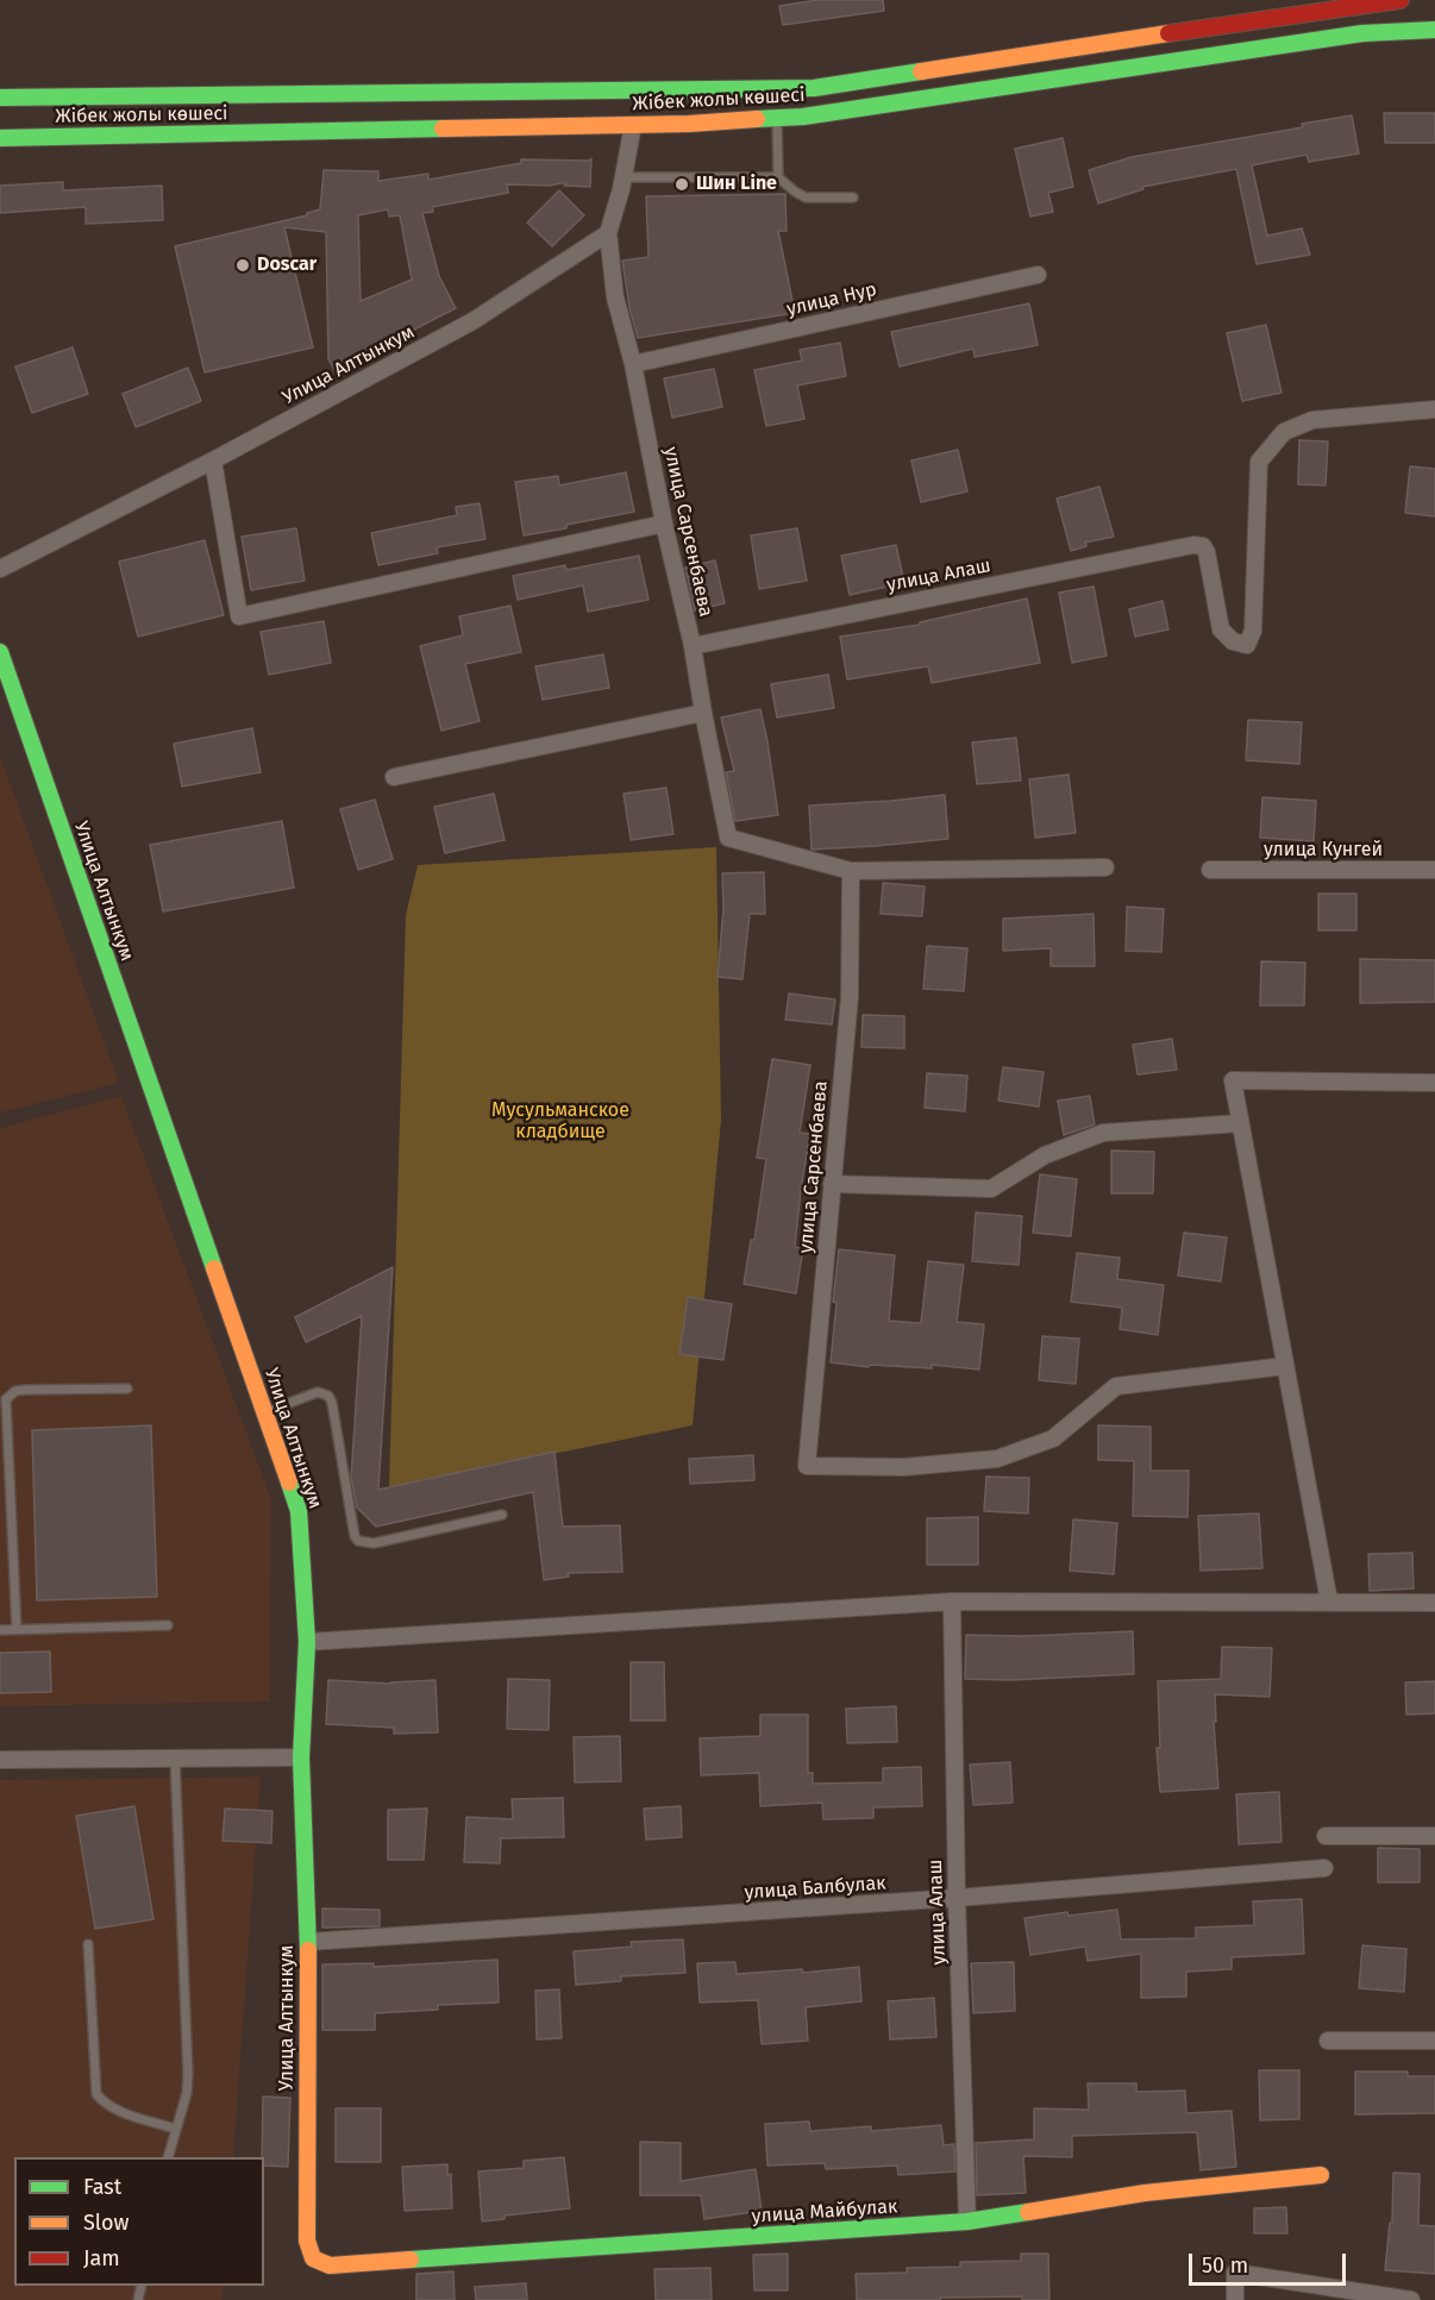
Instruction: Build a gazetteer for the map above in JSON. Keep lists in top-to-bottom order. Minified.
{"streets":{"main road":["Жібек жолы көшесі","Улица Алтынкум","улица Майбулак"],"street":["улица Нур","улица Сарсенбаева","улица Алаш","улица Кунгей","улица Балбулак"]},"crossings":[["улица Нур","улица Сарсенбаева"],["Улица Алтынкум","улица Сарсенбаева"],["Улица Алтынкум","улица Балбулак"],["Улица Алтынкум","улица Майбулак"],["улица Сарсенбаева","улица Алаш"],["улица Алаш","улица Балбулак"],["улица Алаш","улица Майбулак"]],"parks":["Мусульманское кладбище"],"places":["Шин Line","Doscar"],"legend":["Fast","Slow","Jam"],"scale_bar":"50 m"}
